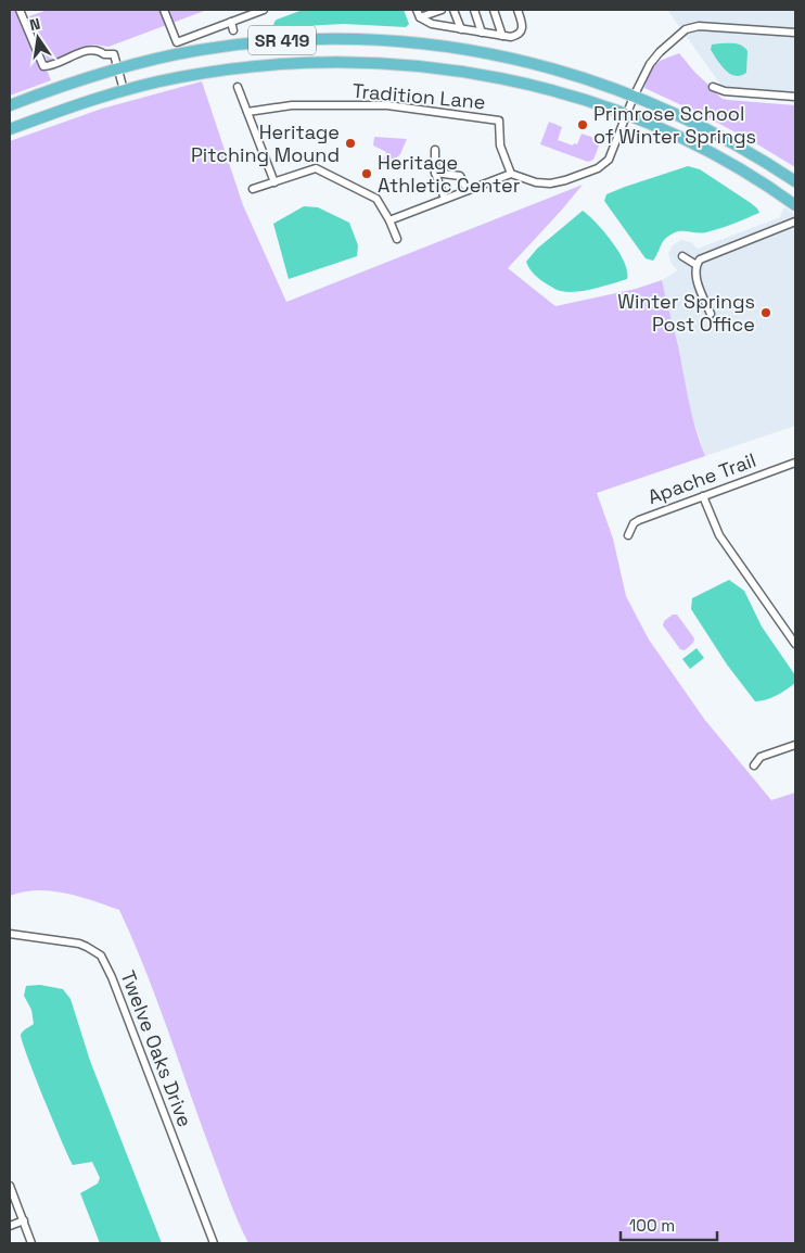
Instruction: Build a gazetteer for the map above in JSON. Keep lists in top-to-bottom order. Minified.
{"streets":{"main road":["SR 419"],"street":["Tradition Lane","Apache Trail","Twelve Oaks Drive"]},"places":["Primrose School of Winter Springs","Heritage Pitching Mound","Heritage Athletic Center","Winter Springs Post Office"],"scale_bar":"100 m","north":"top"}
